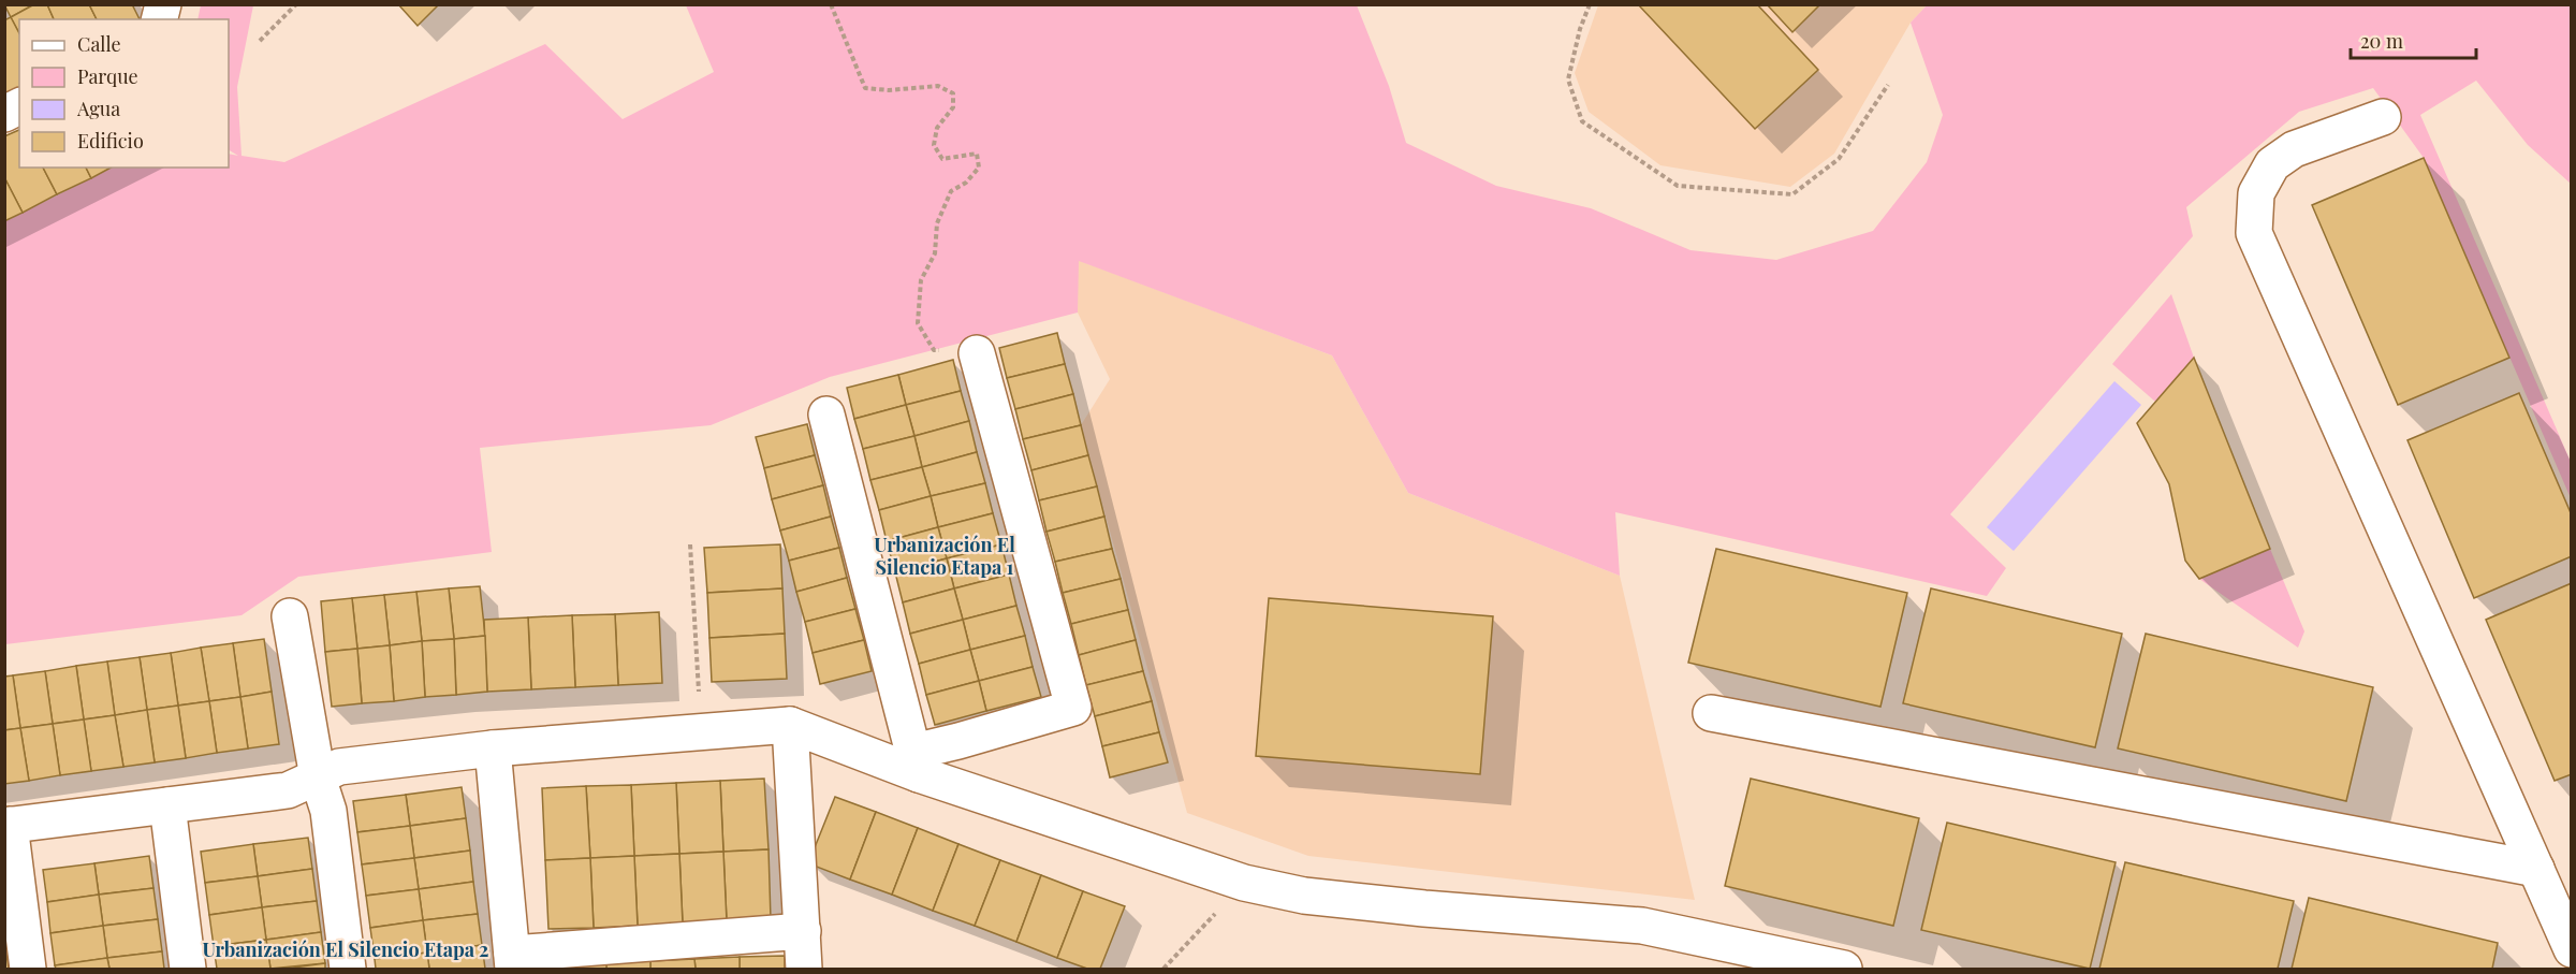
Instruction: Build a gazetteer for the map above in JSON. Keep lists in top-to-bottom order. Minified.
{"districts":["Urbanización El Silencio Etapa 1","Urbanización El Silencio Etapa 2"],"legend":["Calle","Parque","Agua","Edificio"],"scale_bar":"20 m"}
